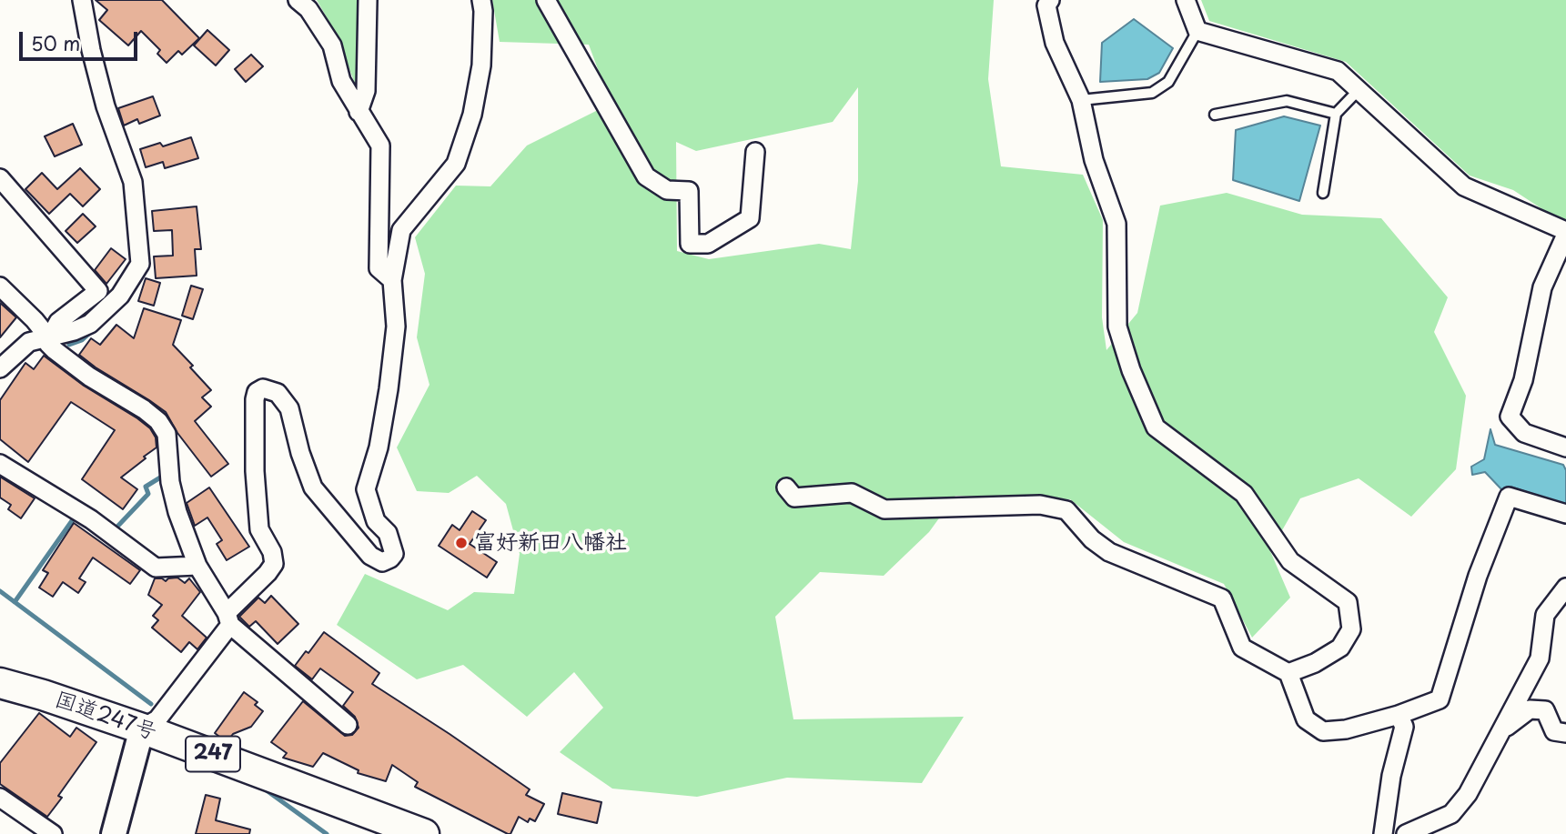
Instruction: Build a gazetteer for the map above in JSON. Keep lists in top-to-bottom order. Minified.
{"streets":{"highway":["国道247号","247"]},"places":["富好新田八幡社"],"scale_bar":"50 m"}
